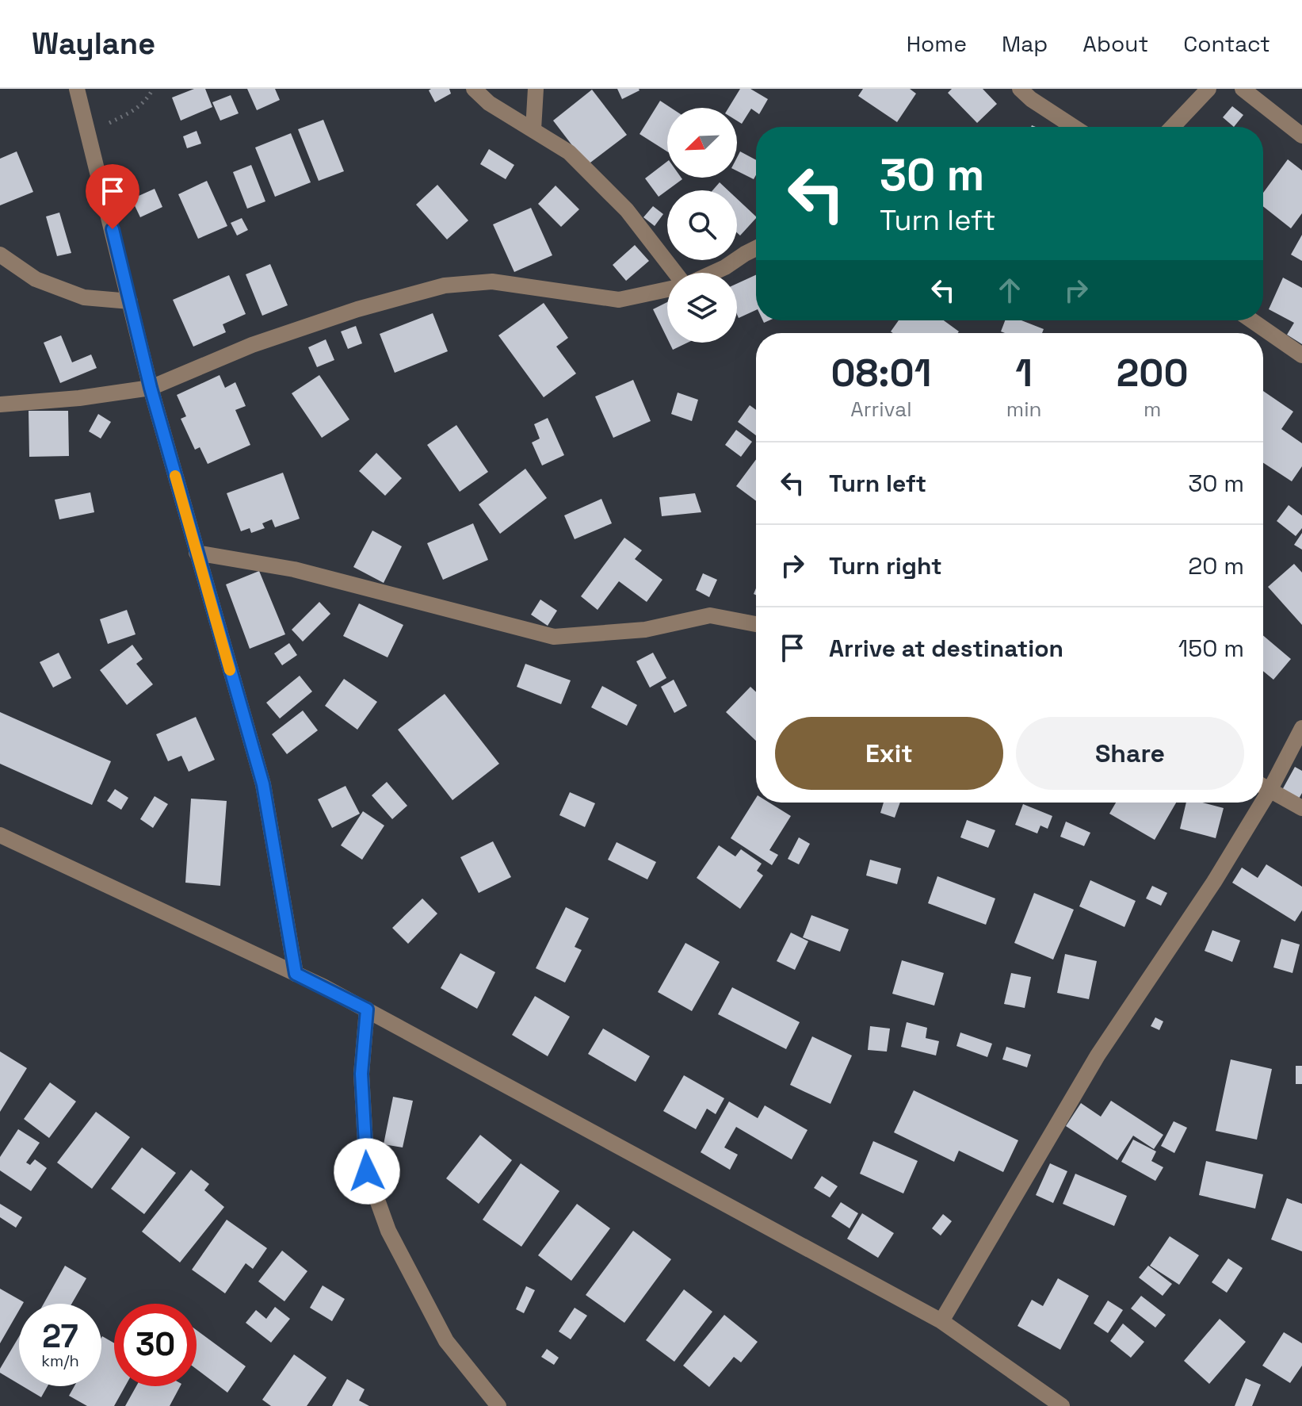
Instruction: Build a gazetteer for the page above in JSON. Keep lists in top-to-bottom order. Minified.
{"north":"bottom left","page":{"header":"Waylane","nav":["Home","Map","About","Contact"],"turn":["30 m","Turn left"],"eta":["08:01","Arrival","1","min","200","m"],"list":[{"name":"Turn left","value":"30 m"},{"name":"Turn right","value":"20 m"},{"name":"Arrive at destination","value":"150 m"}],"buttons":["Exit","Share"],"speed":"27 km/h","limit":"30"}}
